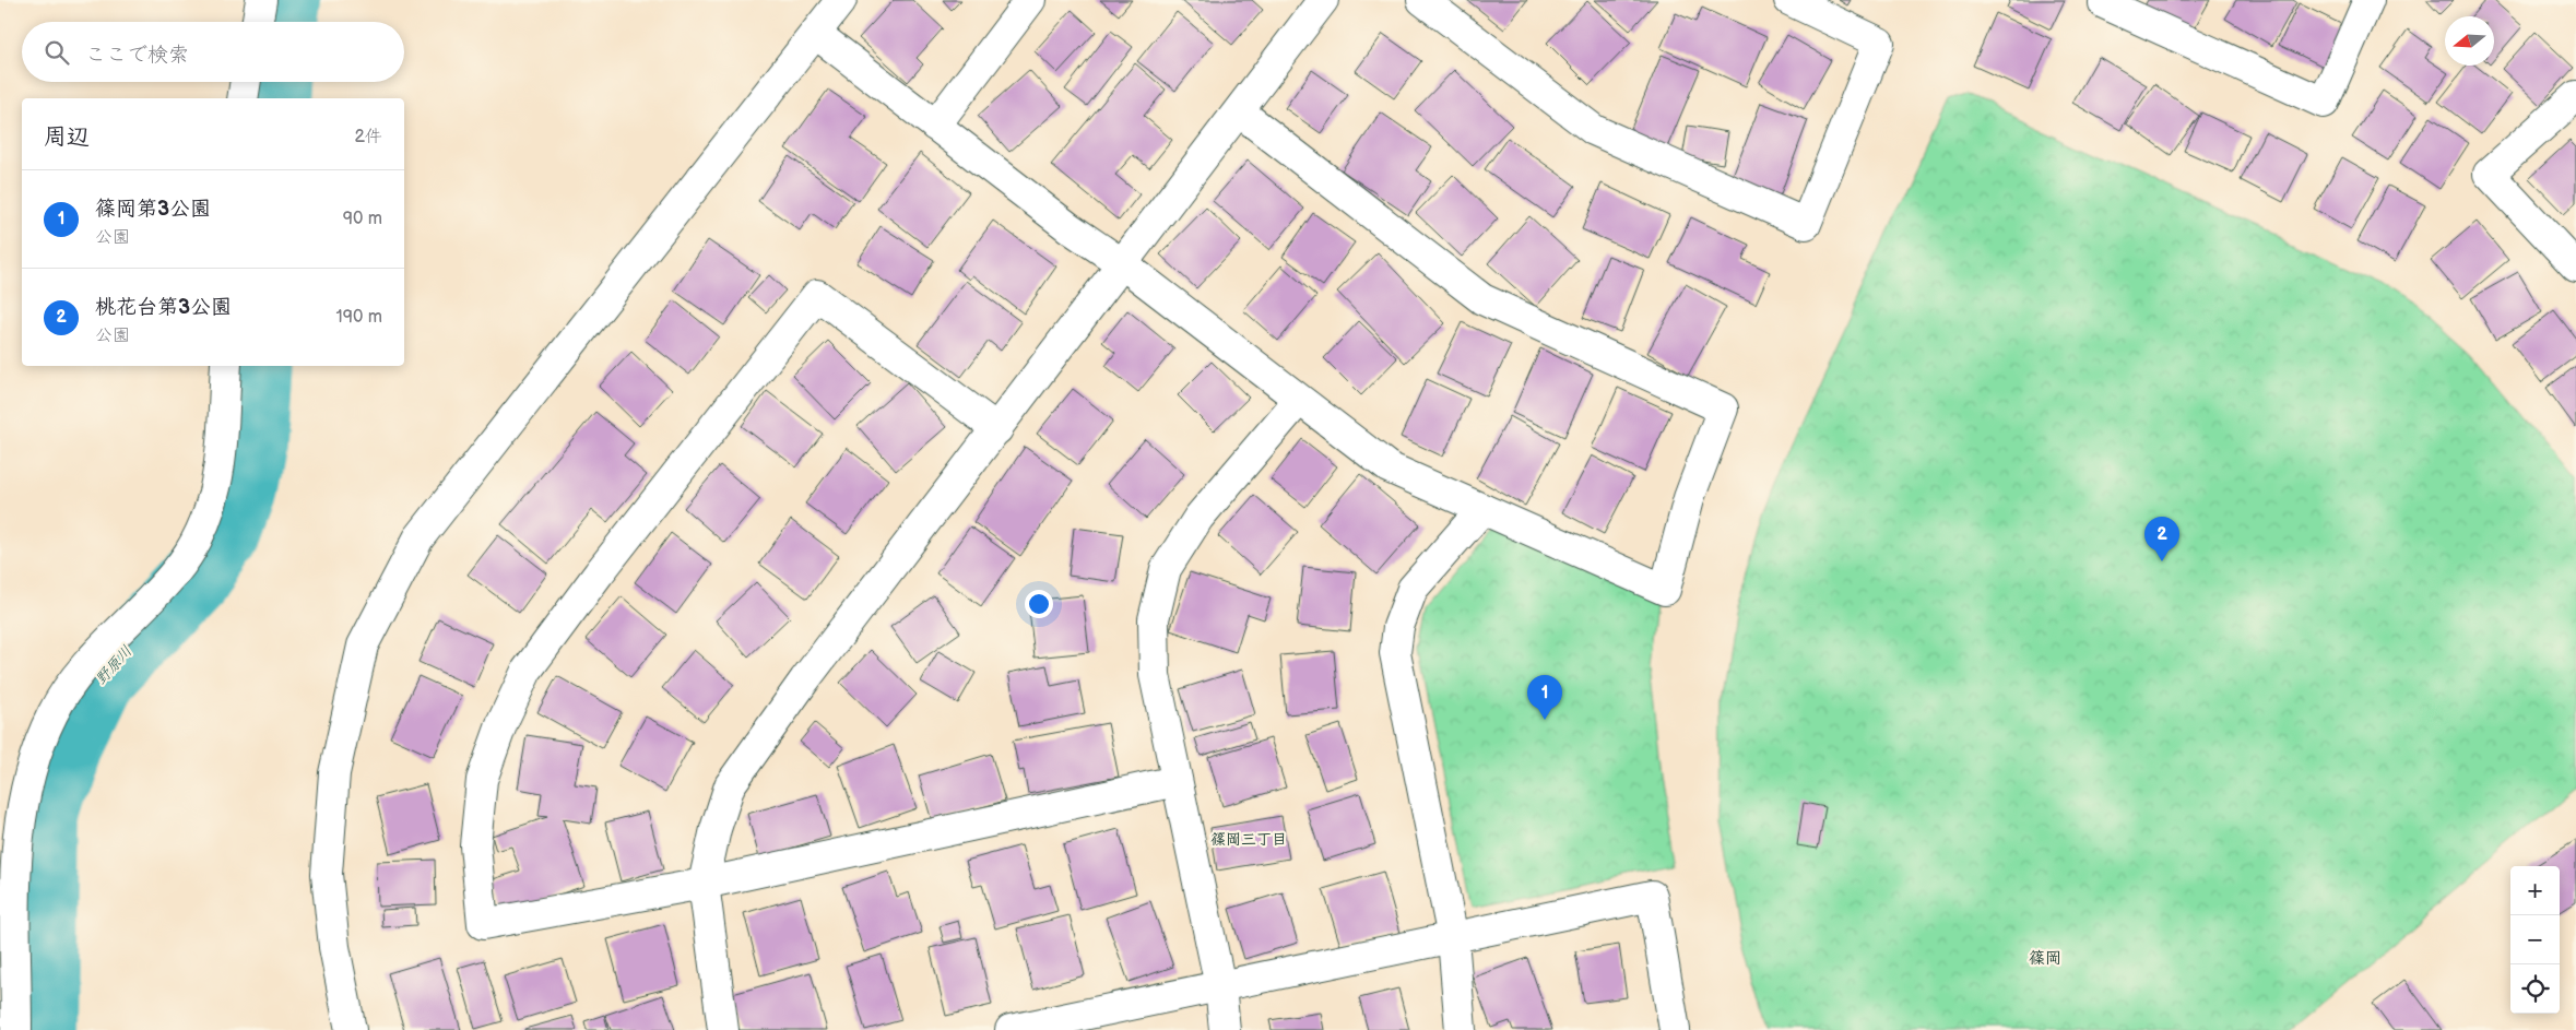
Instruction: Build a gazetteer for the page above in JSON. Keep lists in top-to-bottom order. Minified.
{"districts":["篠岡三丁目","篠岡"],"water":["野原川"],"north":"left","page":{"search":"ここで検索","heading":["周辺","2件"],"list":[{"mark":"1","name":"篠岡第3公園","note":"公園","value":"90 m"},{"mark":"2","name":"桃花台第3公園","note":"公園","value":"190 m"}],"pins":["2","1"],"map_buttons":["+","−"]}}
